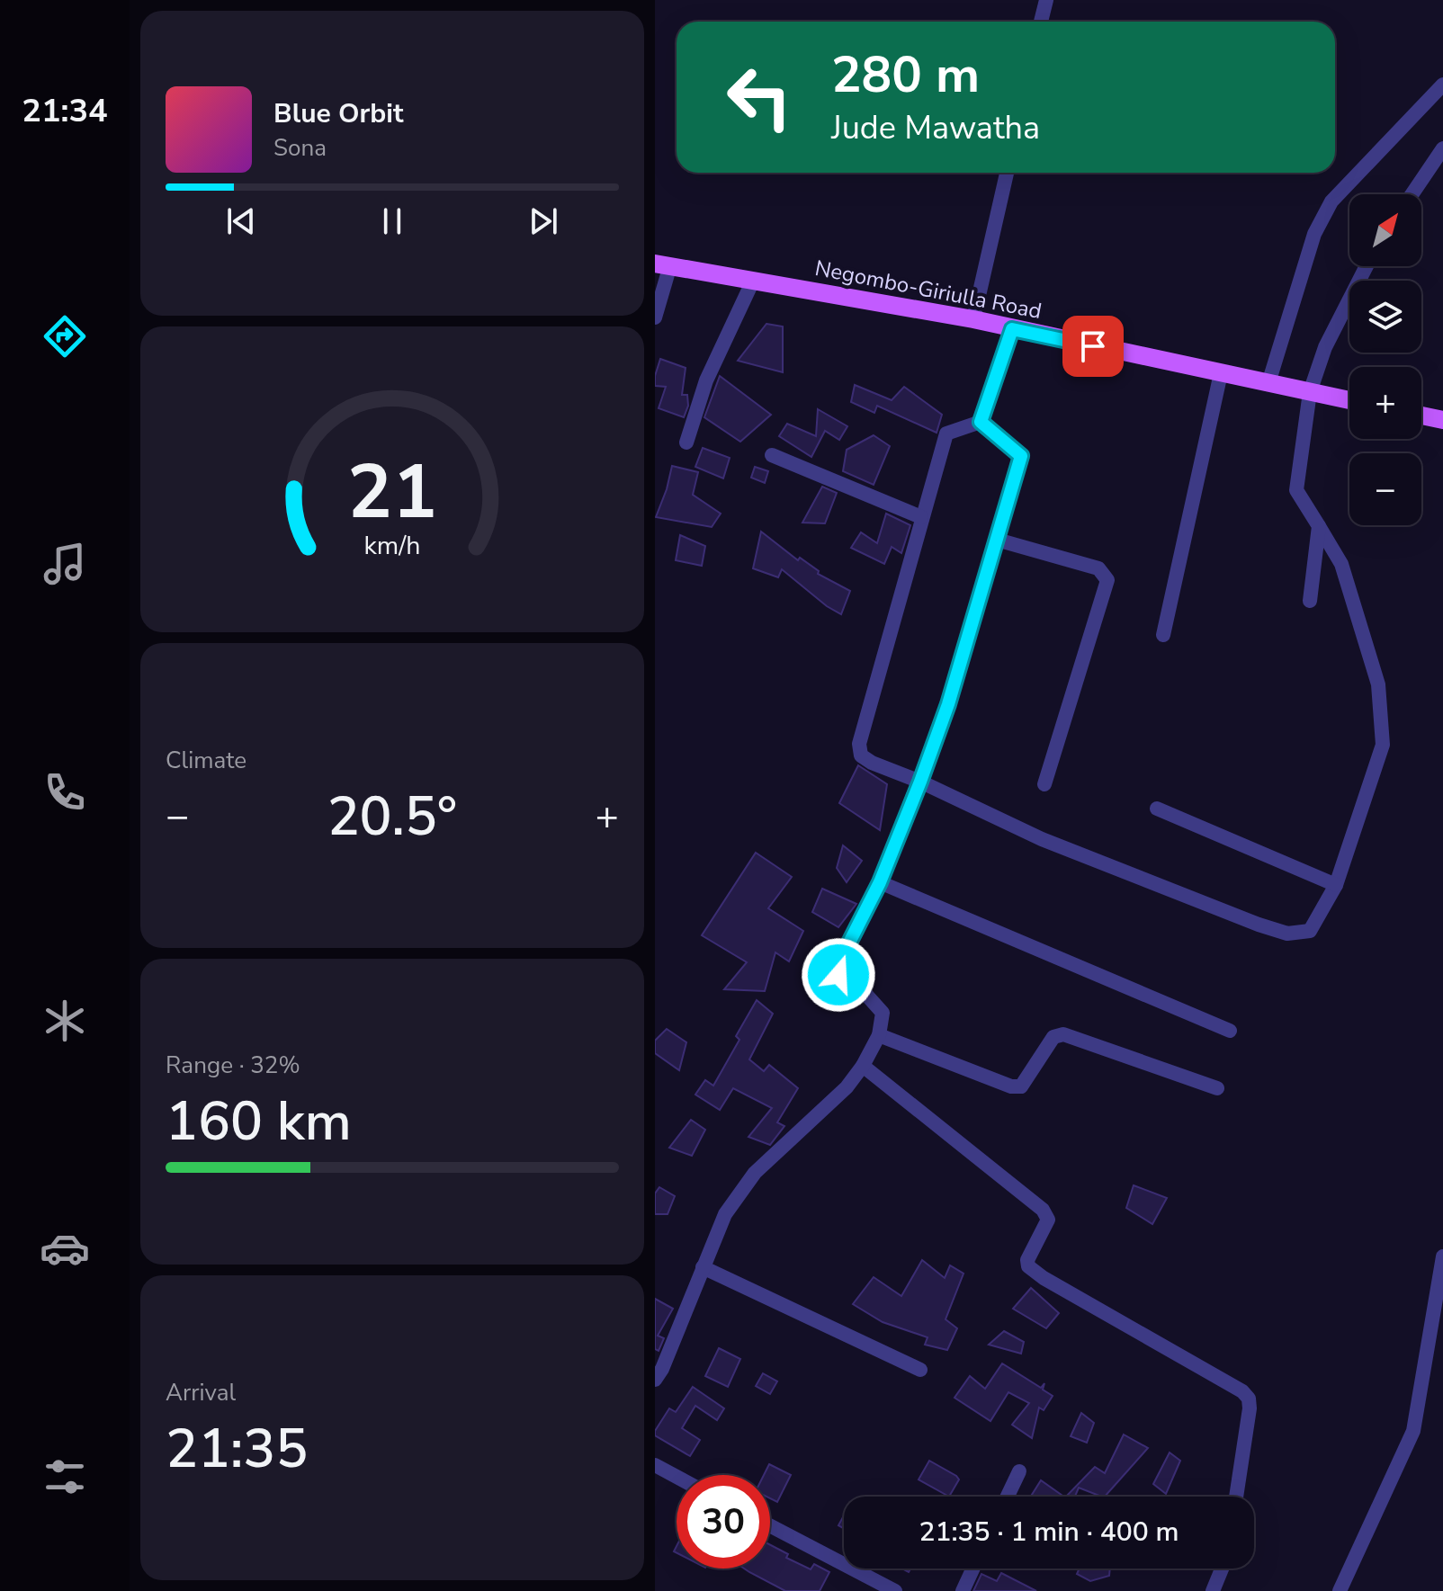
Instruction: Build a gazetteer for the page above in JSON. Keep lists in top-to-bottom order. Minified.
{"streets":{"main road":["Negombo-Giriulla Road"]},"north":"top right","page":{"tabs":"21:34","turn":["280 m","Jude Mawatha"],"song":["Blue Orbit","Sona"],"map_buttons":["+","−"],"tile":["Climate",["Range · 32%","160 km"],["Arrival","21:35"]],"heat":["−","20.5°","+"],"limit":"30","trip":"21:35 · 1 min · 400 m","gauge":["21","km/h"]}}
